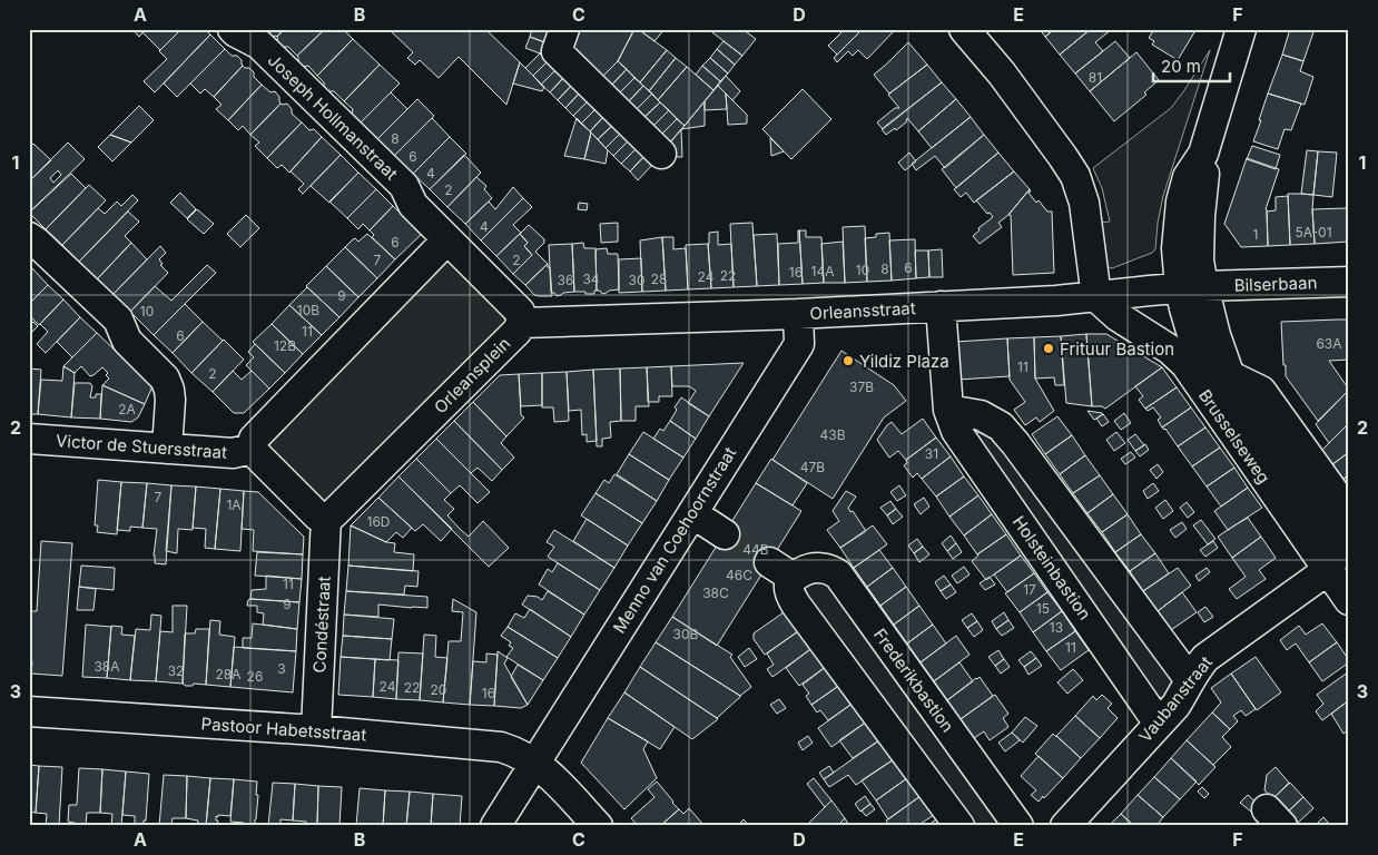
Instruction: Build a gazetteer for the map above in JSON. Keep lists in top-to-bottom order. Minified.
{"streets":{"street":["Joseph Hollmanstraat","Bilserbaan","Orleansstraat","Orleansplein","Brusselseweg","Victor de Stuersstraat","Menno van Coehoornstraat","Holsteinbastion","Condéstraat","Frederikbastion","Vaubanstraat","Pastoor Habetsstraat"]},"crossings":[["Joseph Hollmanstraat","Orleansplein"],["Bilserbaan","Orleansstraat"],["Bilserbaan","Brusselseweg"],["Orleansstraat","Orleansplein"],["Orleansstraat","Brusselseweg"],["Orleansstraat","Menno van Coehoornstraat"],["Orleansstraat","Holsteinbastion"],["Orleansplein","Condéstraat"],["Brusselseweg","Vaubanstraat"],["Menno van Coehoornstraat","Pastoor Habetsstraat"],["Holsteinbastion","Vaubanstraat"],["Condéstraat","Pastoor Habetsstraat"]],"places":["Frituur Bastion","Yildiz Plaza"],"house_numbers":["81","8","6","4","2","4","5A-01","1","6","7","2","6","8","10","14A","16","22","24","34","28","36","30","9","10B","10","11","6","63A","12B","11","2","37B","2A","43B","31","47B","7","1A","16D","44B","46C","11","17","38C","9","15","13","30B","11","38A","3","32","28A","26","24","22","20","16"],"scale_bar":"20 m","grid":{"columns":["A","B","C","D","E","F"],"rows":["1","2","3"]}}
